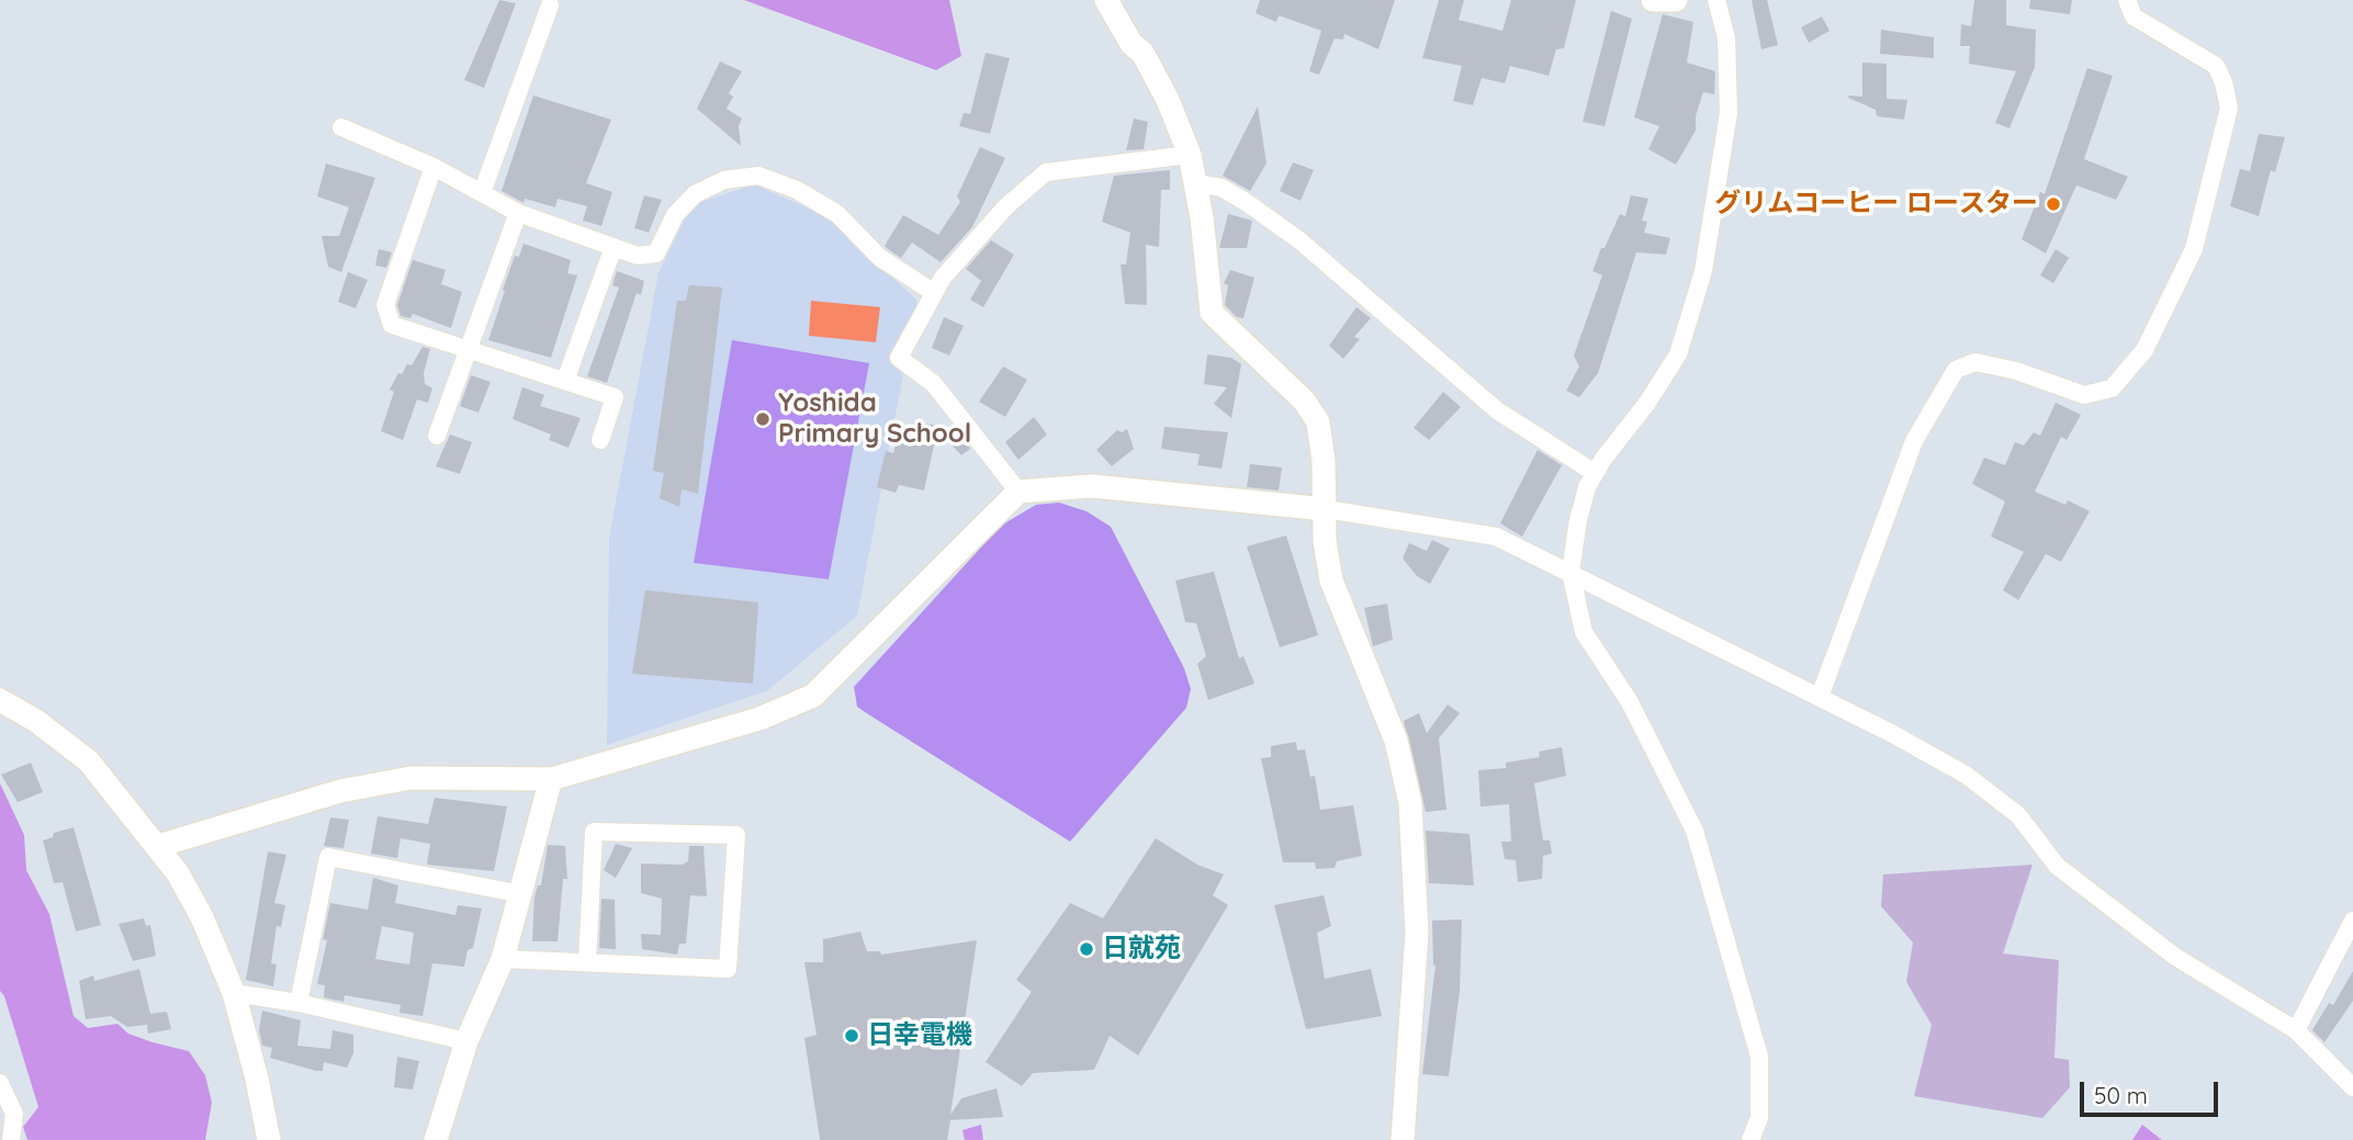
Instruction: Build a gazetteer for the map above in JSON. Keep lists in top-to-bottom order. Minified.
{"places":["グリムコーヒー ロースター","Yoshida Primary School","日就苑","日幸電機"],"scale_bar":"50 m"}
